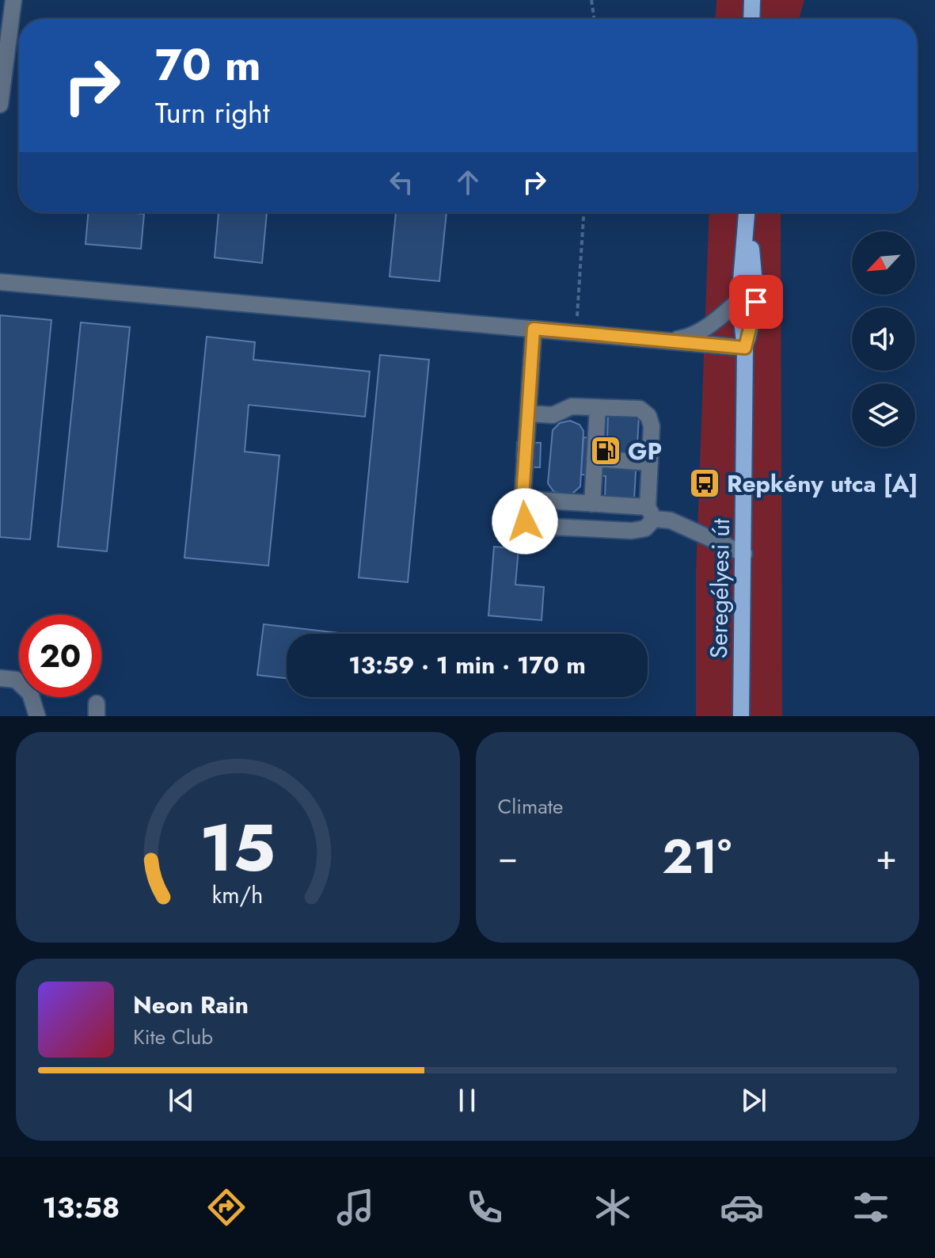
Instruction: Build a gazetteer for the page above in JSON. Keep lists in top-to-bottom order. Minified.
{"streets":{"main road":["Seregélyesi út"]},"places":{"fuel station":["GP"],"bus stop":["Repkény utca [A]"]},"north":"bottom left","page":{"turn":["70 m","Turn right"],"limit":"20","trip":"13:59 · 1 min · 170 m","tile":"Climate","heat":["−","21°","+"],"song":["Neon Rain","Kite Club"],"tabs":"13:58","gauge":["15","km/h"]}}
